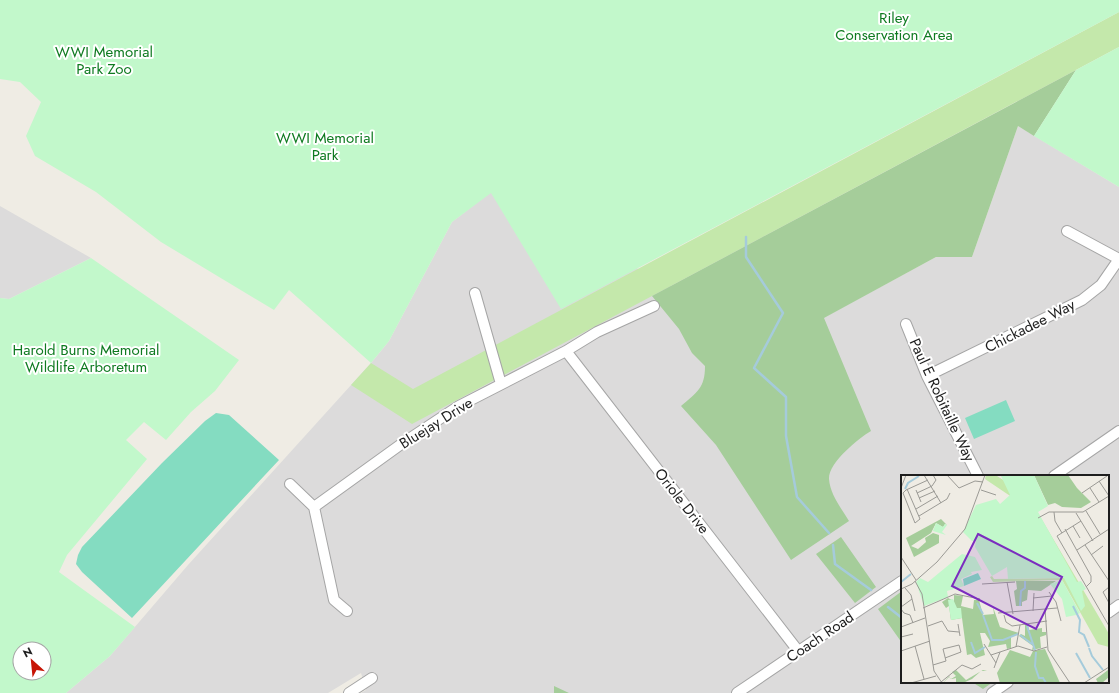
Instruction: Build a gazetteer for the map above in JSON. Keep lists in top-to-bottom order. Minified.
{"streets":{"street":["Chickadee Way","Paul E Robitaille Way","Bluejay Drive","Oriole Drive","Coach Road"]},"crossings":[["Chickadee Way","Paul E Robitaille Way"],["Bluejay Drive","Oriole Drive"],["Oriole Drive","Coach Road"]],"parks":["Riley Conservation Area","WWI Memorial Park Zoo","WWI Memorial Park","Harold Burns Memorial Wildlife Arboretum"],"north":"top left"}
